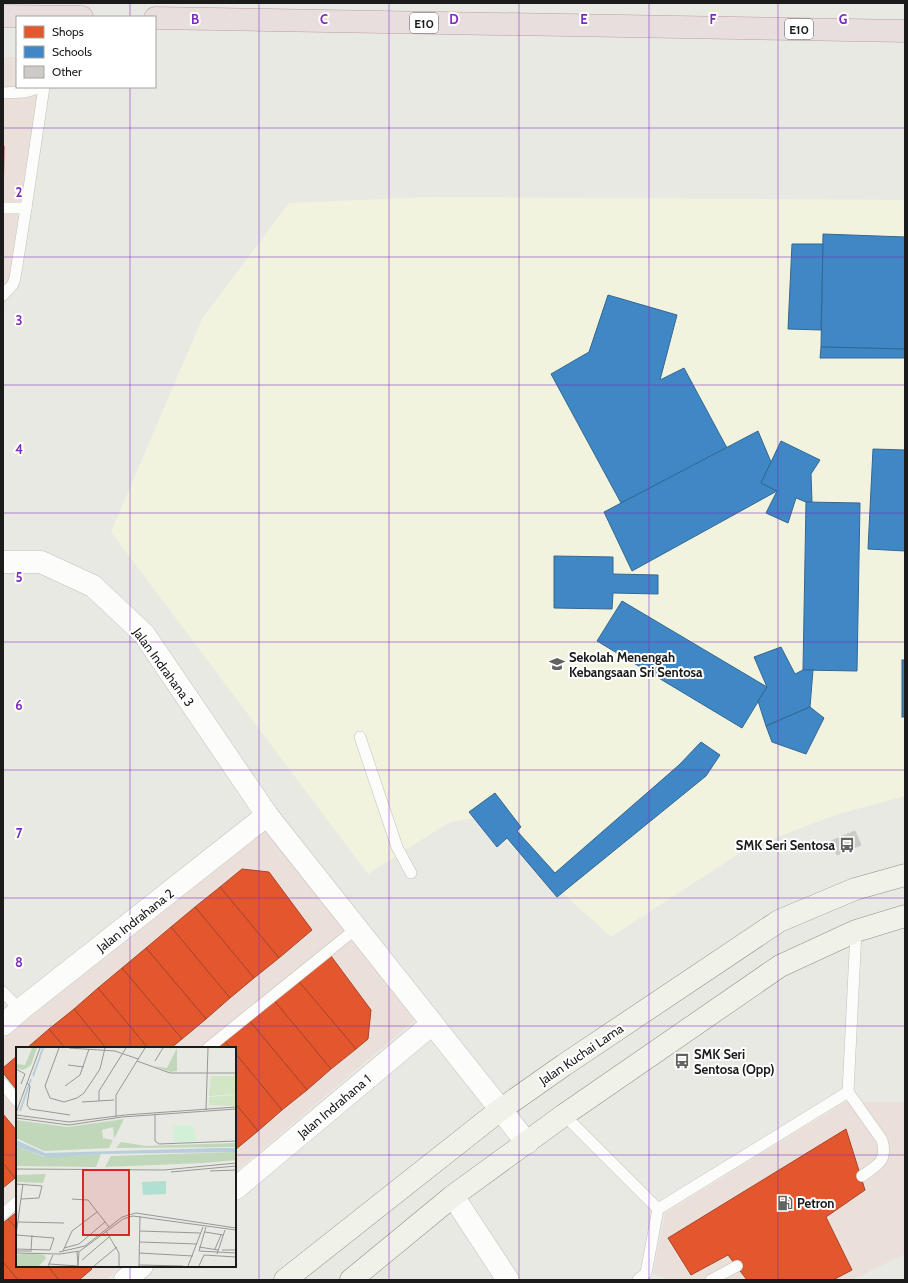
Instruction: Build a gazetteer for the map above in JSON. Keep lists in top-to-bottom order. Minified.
{"streets":{"highway":["E10"],"main road":["Jalan Kuchai Lama"],"street":["Jalan Indrahana 3","Jalan Indrahana 2","Jalan Indrahana 1"]},"crossings":[["Jalan Indrahana 3","Jalan Indrahana 2"],["Jalan Indrahana 3","Jalan Kuchai Lama"],["Jalan Indrahana 3","Jalan Indrahana 1"]],"places":{"school or university":["Sekolah Menengah Kebangsaan Sri Sentosa"],"bus stop":["SMK Seri Sentosa","SMK Seri Sentosa (Opp)"],"fuel station":["Petron"]},"legend":["Shops","Schools","Other"],"grid":{"columns":["B","C","D","E","F","G"],"rows":["2","3","4","5","6","7","8"]}}
